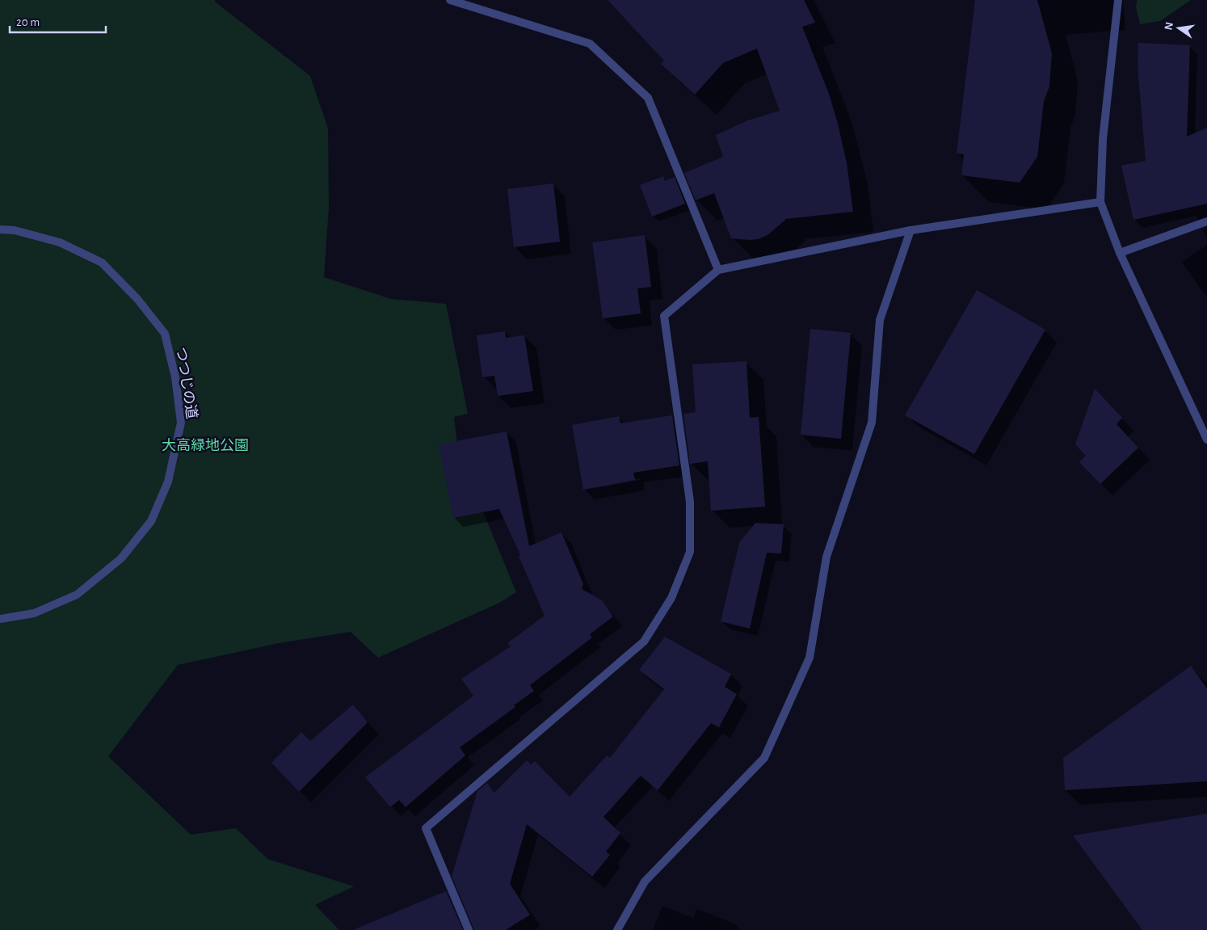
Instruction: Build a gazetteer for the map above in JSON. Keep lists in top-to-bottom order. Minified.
{"streets":{"street":["つつじの道"]},"parks":["大高緑地公園"],"scale_bar":"20 m","north":"left"}
